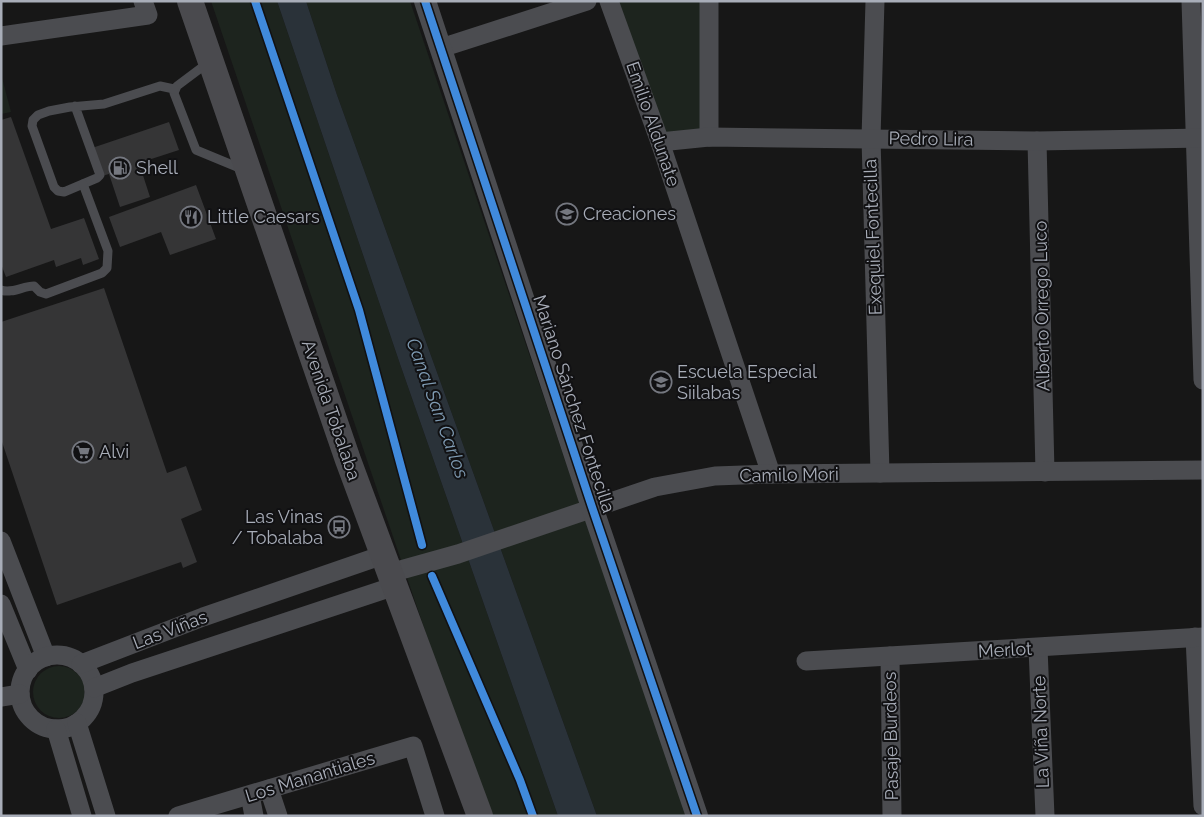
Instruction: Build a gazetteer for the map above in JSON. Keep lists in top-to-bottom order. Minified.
{"streets":{"main road":["Avenida Tobalaba"],"street":["Emilio Aldunate","Pedro Lira","Exequiel Fontecilla","Alberto Orrego Luco","Mariano Sánchez Fontecilla","Camilo Mori","Las Viñas","Merlot","La Viña Norte","Pasaje Burdeos","Los Manantiales"]},"crossings":[["Emilio Aldunate","Pedro Lira"],["Emilio Aldunate","Camilo Mori"],["Pedro Lira","Exequiel Fontecilla"],["Pedro Lira","Alberto Orrego Luco"],["Exequiel Fontecilla","Camilo Mori"],["Alberto Orrego Luco","Camilo Mori"],["Mariano Sánchez Fontecilla","Camilo Mori"],["Avenida Tobalaba","Camilo Mori"],["Avenida Tobalaba","Las Viñas"],["Camilo Mori","Las Viñas"],["Merlot","La Viña Norte"],["Merlot","Pasaje Burdeos"]],"water":["Canal San Carlos"],"places":{"fuel station":["Shell"],"school or university":["Creaciones","Escuela Especial Siilabas"],"restaurant":["Little Caesars"],"supermarket":["Alvi"],"bus stop":["Las Vinas / Tobalaba"]}}
